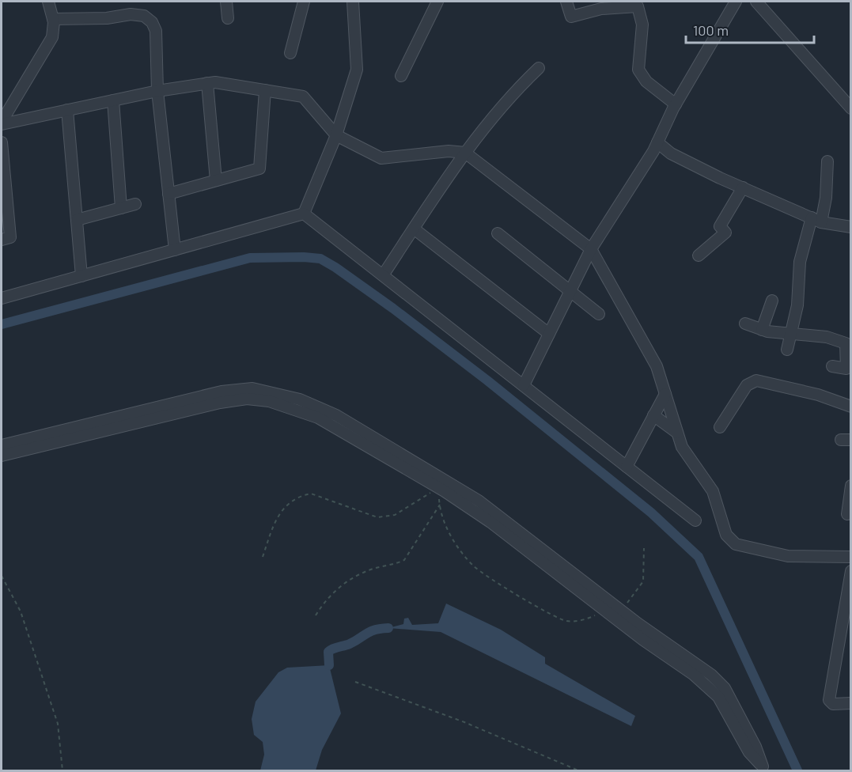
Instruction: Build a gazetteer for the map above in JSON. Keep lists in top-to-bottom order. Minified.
{"scale_bar":"100 m"}
